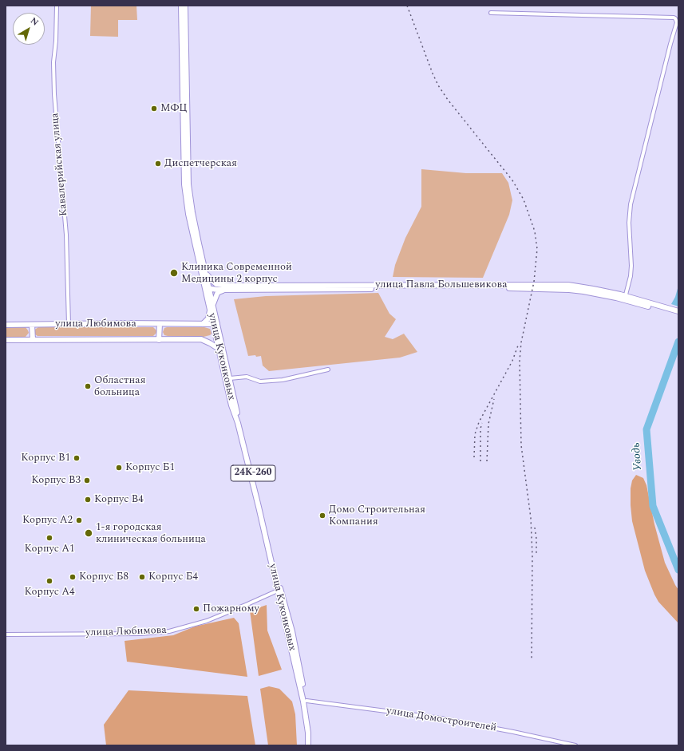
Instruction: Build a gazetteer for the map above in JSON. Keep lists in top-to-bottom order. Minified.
{"streets":{"main road":["улица Павла Большевикова","улица Любимова","улица Куконковых","24К-260"],"street":["Кавалерийская улица","улица Домостроителей"]},"crossings":[["Кавалерийская улица","улица Любимова"],["улица Павла Большевикова","улица Куконковых"],["улица Любимова","улица Куконковых"],["улица Куконковых","24К-260"],["улица Куконковых","улица Домостроителей"],["24К-260","улица Домостроителей"]],"water":["Уводь"],"places":["МФЦ","Диспетчерская","Клиника Современной Медицины 2 корпус","Областная больница","Корпус В1","Корпус Б1","Корпус В3","Корпус В4","Домо Строительная Компания","Корпус А2","1-я городская клиническая больница","Корпус А1","Корпус Б8","Корпус Б4","Корпус А4","Пожарному"],"north":"top right"}
